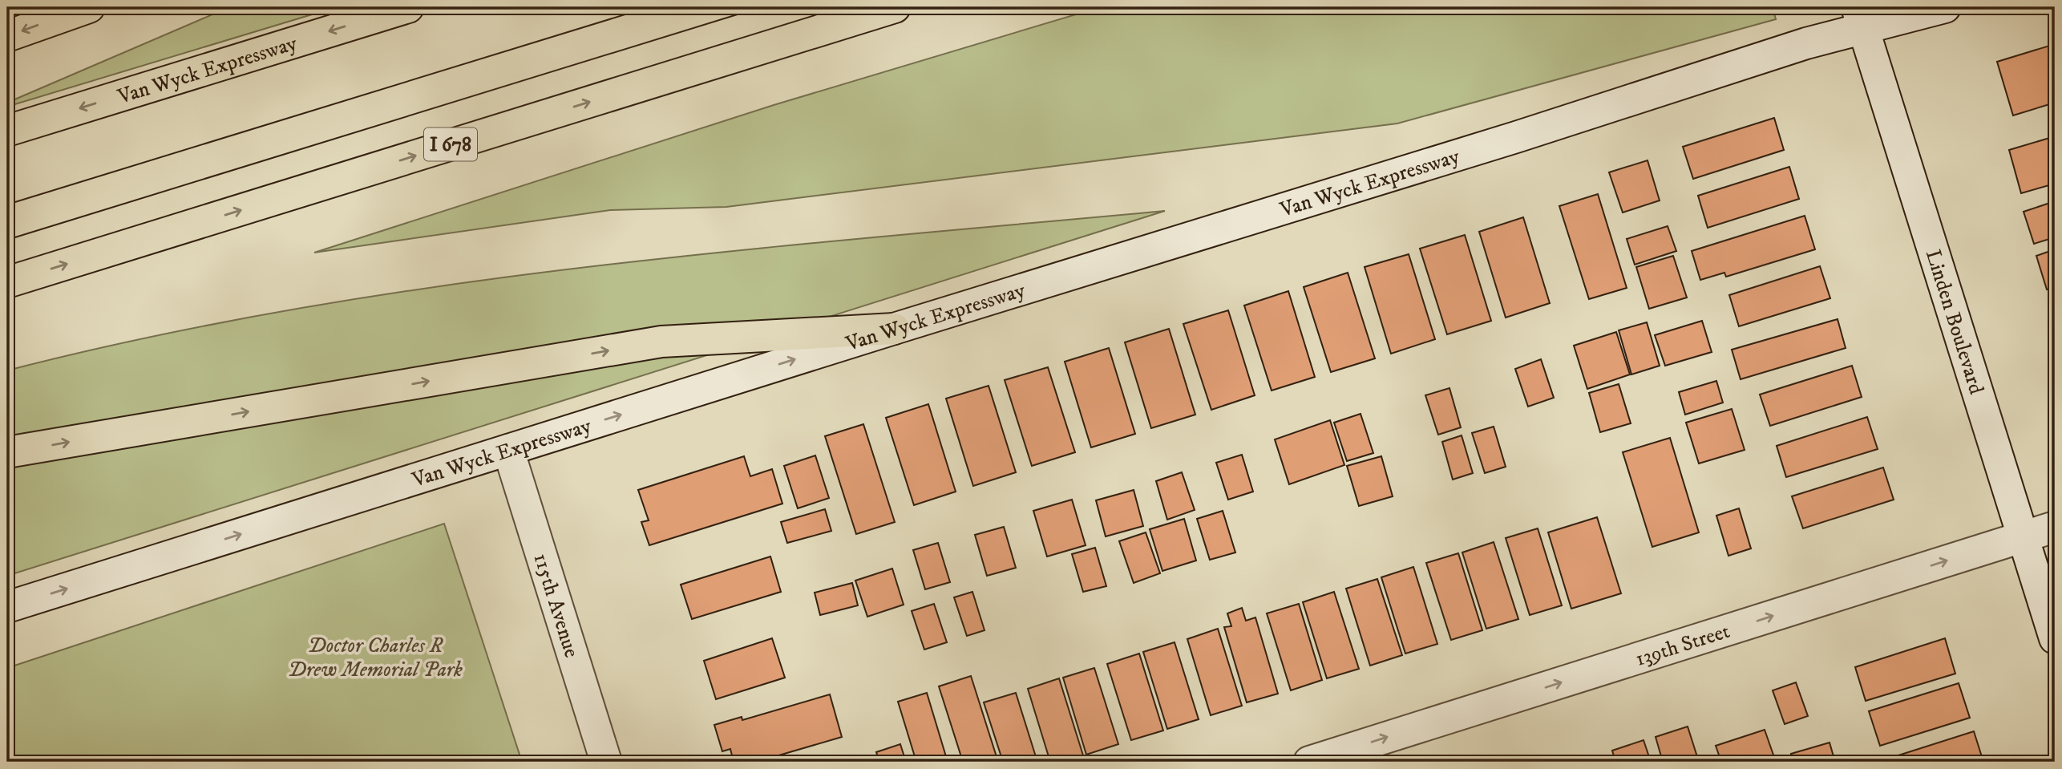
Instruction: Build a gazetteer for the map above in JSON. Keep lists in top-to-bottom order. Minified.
{"streets":{"highway":["Van Wyck Expressway","I 678"],"main road":["Linden Boulevard","115th Avenue","139th Street"]},"crossings":[["Van Wyck Expressway","Linden Boulevard"],["Van Wyck Expressway","115th Avenue"],["Linden Boulevard","139th Street"]],"one_way":["139th Street"],"parks":["Doctor Charles R Drew Memorial Park"]}
